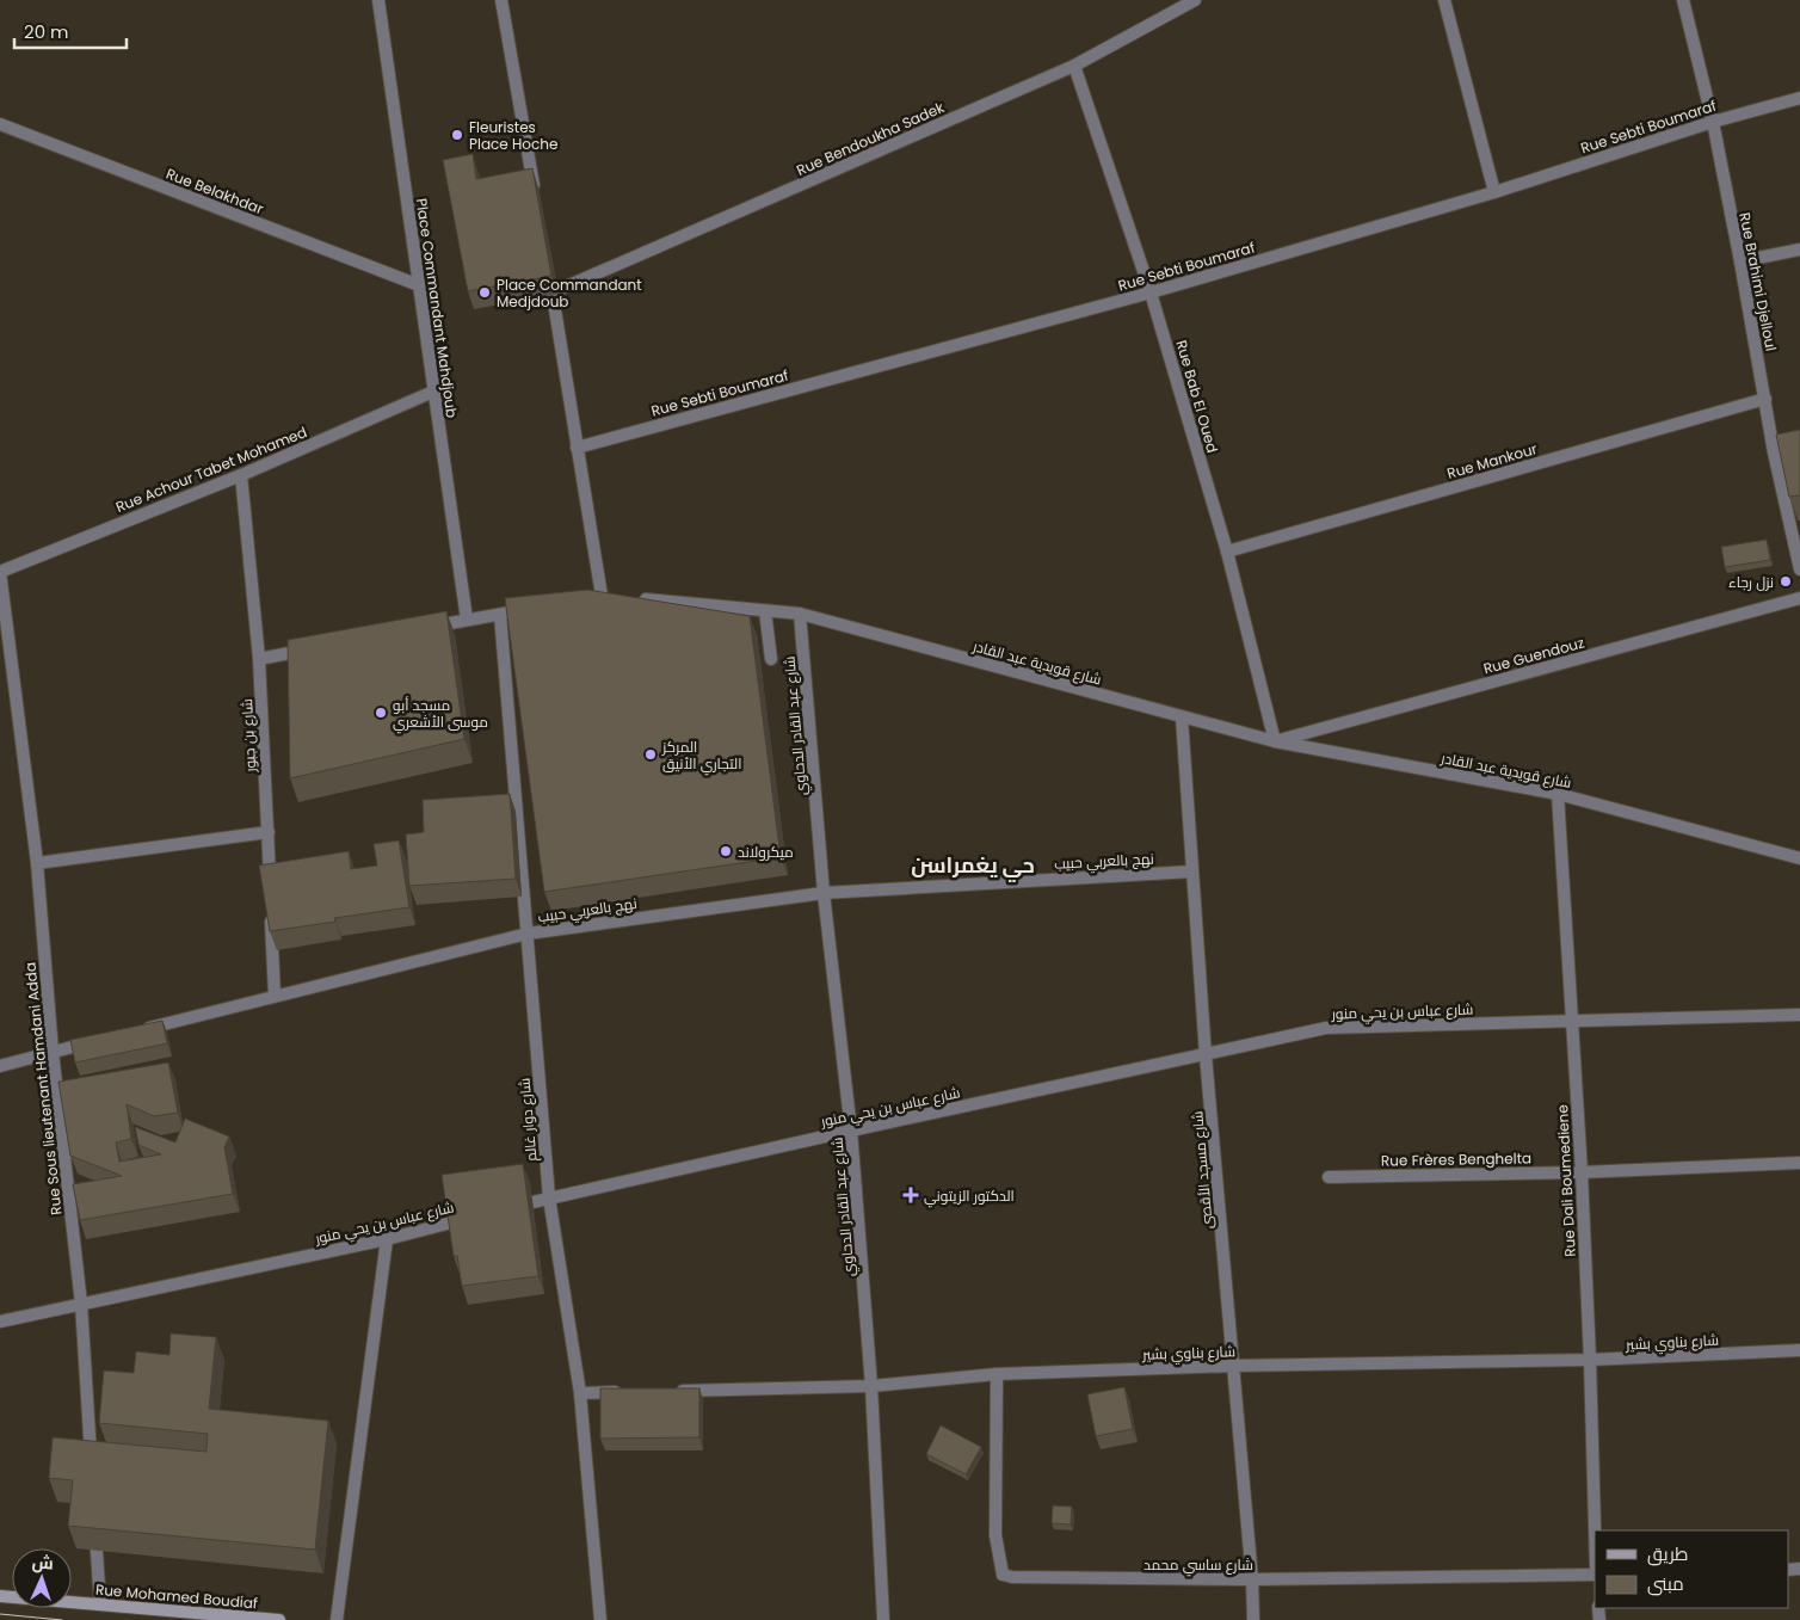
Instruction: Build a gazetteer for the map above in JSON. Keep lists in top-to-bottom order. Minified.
{"streets":{"main road":["Rue Mohamed Boudiaf"],"street":["Rue Sebti Boumaraf","Rue Bendoukha Sadek","Rue Belakhdar","Rue Brahimi Djelloul","Place Commandant Mahdjoub","Rue Bab El Oued","Rue Mankour","Rue Achour Tabet Mohamed","Rue Guendouz","شارع قويدية عبد القادر","شارع عبد القادر الدحاوي","شارع بن جبور","نهج بالعربي حبيب","شارع عباس بن يحي منور","Rue Sous lieutenant Hamdani Adda","شارع دوار غالم","Rue Frères Benghelta","شارع مسجد الأقصى","Rue Dali Boumediene","شارع بناوي بشير","شارع ساسي محمد"]},"crossings":[["Rue Sebti Boumaraf","Rue Bendoukha Sadek"],["Rue Sebti Boumaraf","Rue Brahimi Djelloul"],["Rue Sebti Boumaraf","Rue Bab El Oued"],["Rue Bendoukha Sadek","Rue Bab El Oued"],["Rue Belakhdar","Place Commandant Mahdjoub"],["Rue Brahimi Djelloul","Rue Mankour"],["Place Commandant Mahdjoub","Rue Achour Tabet Mohamed"],["Rue Bab El Oued","Rue Mankour"],["Rue Bab El Oued","Rue Guendouz"],["Rue Bab El Oued","شارع قويدية عبد القادر"],["Rue Achour Tabet Mohamed","شارع بن جبور"],["Rue Achour Tabet Mohamed","Rue Sous lieutenant Hamdani Adda"],["Rue Guendouz","شارع قويدية عبد القادر"],["شارع قويدية عبد القادر","شارع عبد القادر الدحاوي"],["شارع قويدية عبد القادر","شارع مسجد الأقصى"],["شارع قويدية عبد القادر","Rue Dali Boumediene"],["شارع عبد القادر الدحاوي","نهج بالعربي حبيب"],["شارع عبد القادر الدحاوي","شارع عباس بن يحي منور"],["شارع عبد القادر الدحاوي","شارع بناوي بشير"],["نهج بالعربي حبيب","شارع دوار غالم"],["نهج بالعربي حبيب","شارع مسجد الأقصى"],["شارع عباس بن يحي منور","Rue Sous lieutenant Hamdani Adda"],["شارع عباس بن يحي منور","شارع دوار غالم"],["شارع عباس بن يحي منور","شارع مسجد الأقصى"],["شارع عباس بن يحي منور","Rue Dali Boumediene"],["Rue Frères Benghelta","Rue Dali Boumediene"],["شارع مسجد الأقصى","شارع بناوي بشير"],["شارع مسجد الأقصى","شارع ساسي محمد"],["Rue Dali Boumediene","شارع بناوي بشير"],["شارع بناوي بشير","شارع ساسي محمد"]],"districts":["حي يغمراسن"],"places":{"other":["Fleuristes Place Hoche","Place Commandant Medjdoub","نزل رجاء","مسجد أبو موسى الأشعري","المركز التجاري الأنيق","ميكرولاند"],"health":["الدكتور الزيتوني"]},"legend":["طريق","مبنى"],"scale_bar":"20 m","north":"top"}
